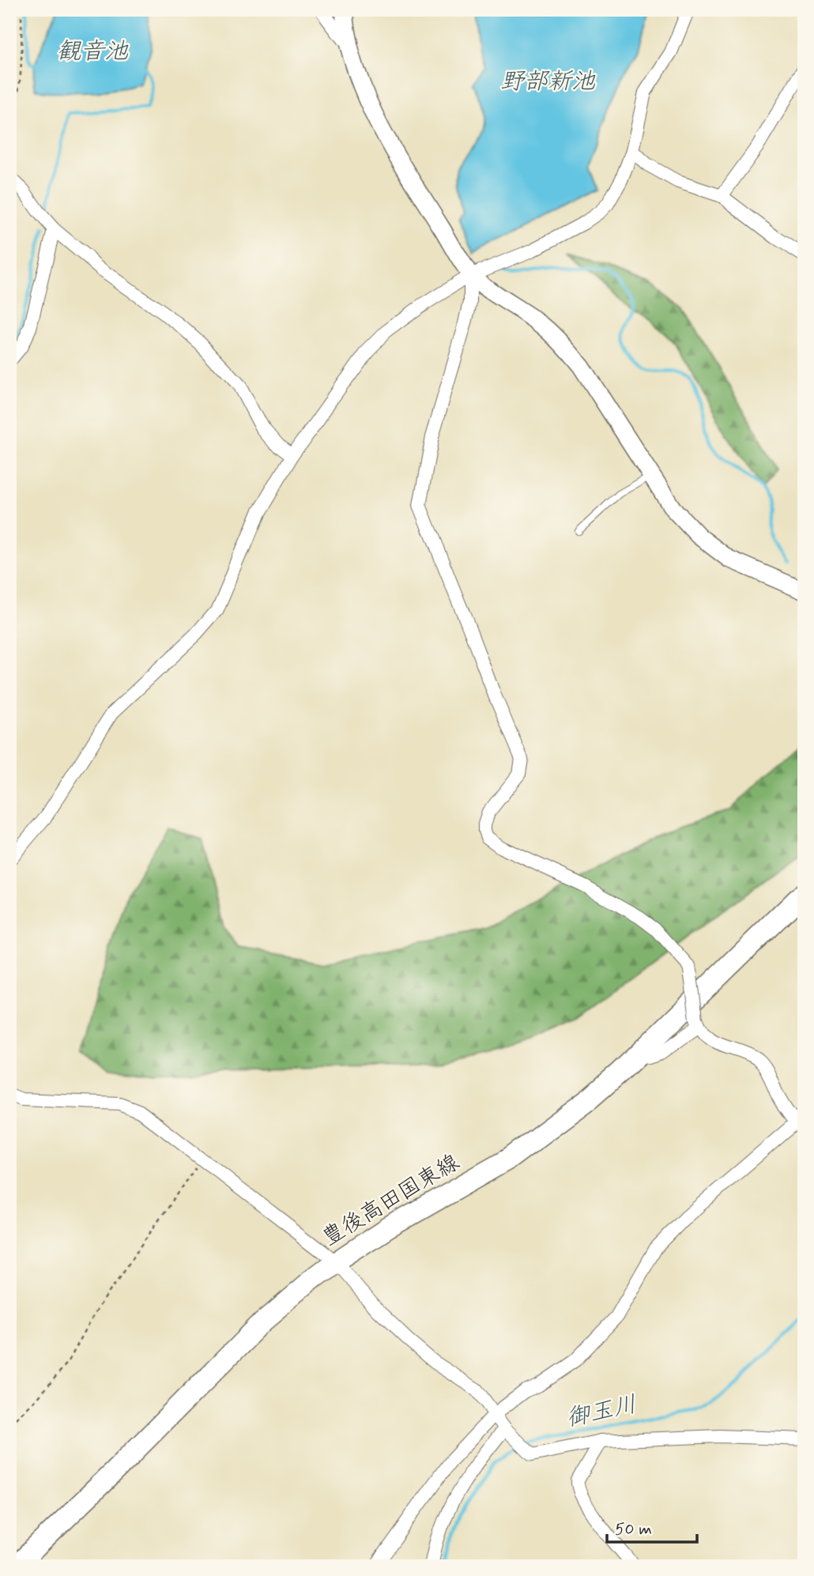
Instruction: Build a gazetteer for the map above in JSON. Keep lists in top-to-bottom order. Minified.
{"streets":{"main road":["豊後高田国東線"]},"water":["観音池","野部新池","御玉川"],"scale_bar":"50 m"}
